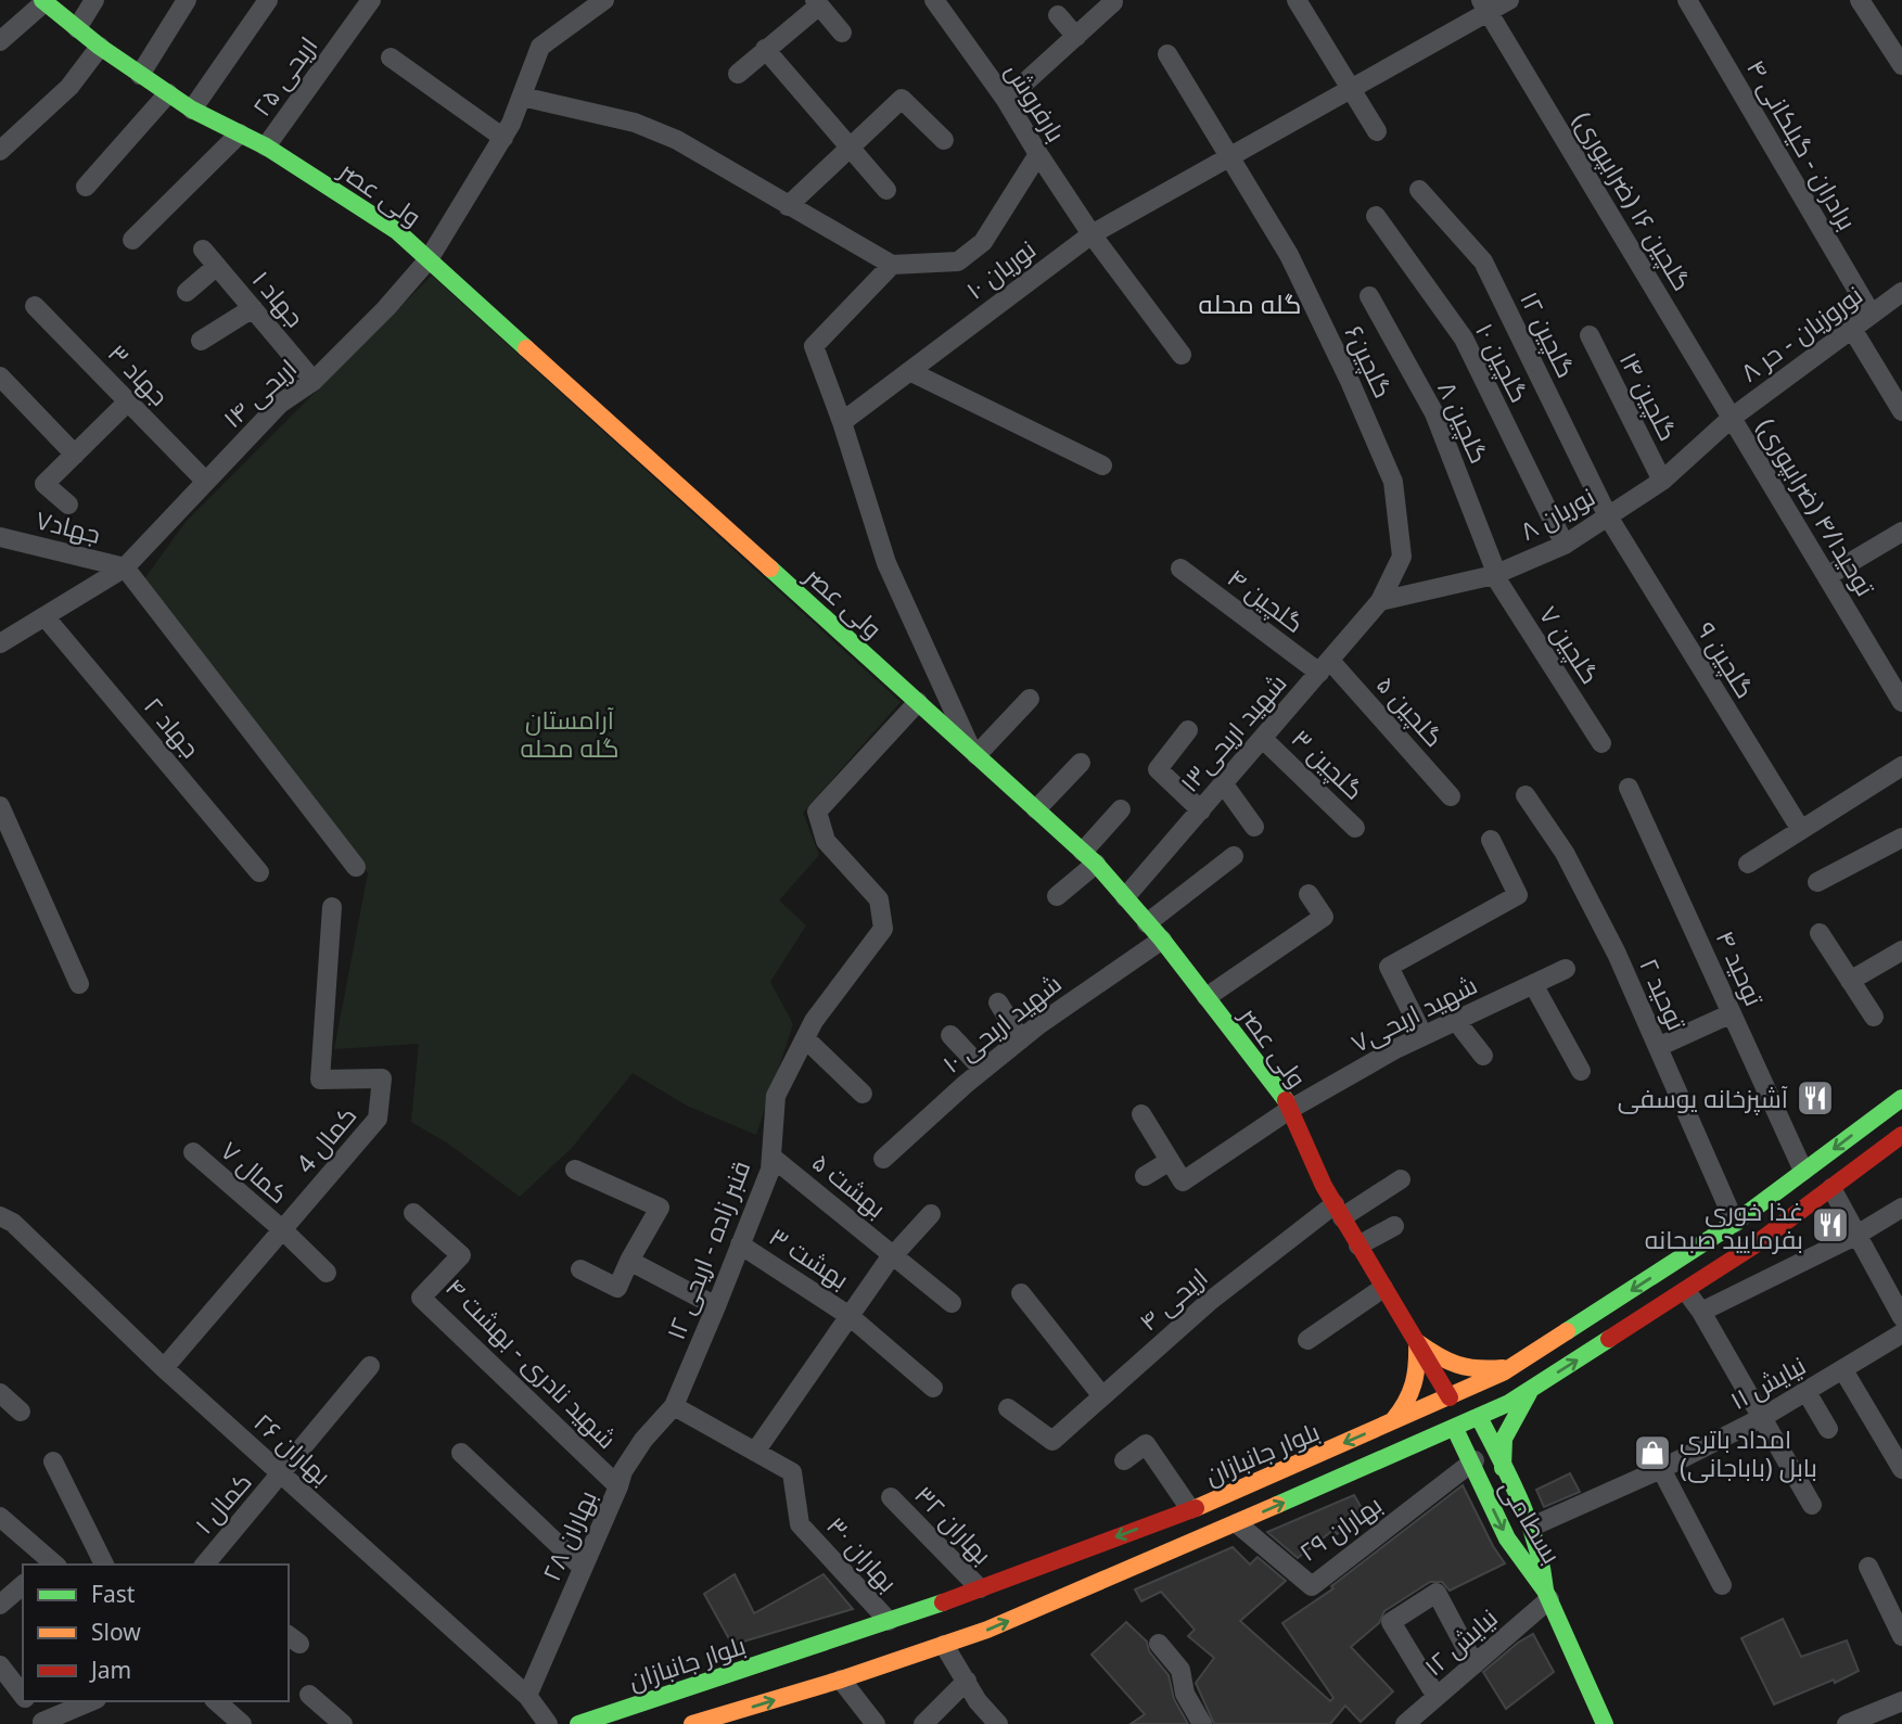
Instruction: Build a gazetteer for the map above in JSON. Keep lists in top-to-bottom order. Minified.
{"streets":{"main road":["ولی عصر","بلوار جانبازان","بسطامی"],"street":["اریحی ۲۵","بارفروش","برادران - گیلکانی ۴","گلچین ۱۶ (ضرابپوری)","نوریان ۱۰","جهاد ۱","نوروزیان - حر ۸","گلچین ۱۲","گلچین۶","گلچین ۱۰","جهاد ۳","اریحی ۱۴","گلچین ۱۴","گلچین ۸","توحید۴/۱ (ضرابپوری)","نوریان ۸","جهاد۷","گلچین ۴","گلچین ۷","گلچین ۹","گلچین ۵","جهاد ۲","شهید اریحی۱۳","گلچین ۳","توحید ۴","توحید ۲","شهید اریحی۷","شهید اریحی ۱۰","کمال 4","کمال ۷","بهشت ۵","قنبر زاده - اریحی ۱۲","بهشت ۳","اریحی ۴","شهید نادری - بهشت ۴","نیایش ۱۱","بهاران ۲۶","کمال ۱","بهاران ۳۲","بهاران ۲۹","بهاران ۲۸","بهاران ۳۰","نیایش ۱۲"]},"crossings":[["اریحی ۲۵","ولی عصر"],["بارفروش","نوریان ۱۰"],["برادران - گیلکانی ۴","نوروزیان - حر ۸"],["ولی عصر","اریحی ۱۴"],["ولی عصر","شهید اریحی۱۳"],["ولی عصر","شهید اریحی۷"],["ولی عصر","شهید اریحی ۱۰"],["ولی عصر","قنبر زاده - اریحی ۱۲"],["ولی عصر","اریحی ۴"],["ولی عصر","بلوار جانبازان"],["گلچین ۱۶ (ضرابپوری)","نوریان ۱۰"],["گلچین ۱۶ (ضرابپوری)","نوروزیان - حر ۸"],["گلچین ۱۶ (ضرابپوری)","توحید۴/۱ (ضرابپوری)"],["گلچین ۱۶ (ضرابپوری)","نوریان ۸"],["نوریان ۱۰","گلچین۶"],["جهاد ۱","اریحی ۱۴"],["نوروزیان - حر ۸","توحید۴/۱ (ضرابپوری)"],["نوروزیان - حر ۸","نوریان ۸"],["گلچین ۱۲","نوریان ۸"],["گلچین ۱۲","گلچین ۹"],["گلچین۶","نوریان ۸"],["گلچین۶","شهید اریحی۱۳"],["گلچین ۱۰","نوریان ۸"],["جهاد ۳","اریحی ۱۴"],["اریحی ۱۴","جهاد۷"],["اریحی ۱۴","جهاد ۲"],["گلچین ۱۴","نوریان ۸"],["گلچین ۸","نوریان ۸"],["گلچین ۸","گلچین ۷"],["توحید۴/۱ (ضرابپوری)","نوریان ۸"],["نوریان ۸","گلچین ۷"],["نوریان ۸","گلچین ۹"],["نوریان ۸","شهید اریحی۱۳"],["گلچین ۴","گلچین ۵"],["گلچین ۴","شهید اریحی۱۳"],["گلچین ۵","شهید اریحی۱۳"],["شهید اریحی۱۳","گلچین ۳"],["توحید ۴","بلوار جانبازان"],["توحید ۲","بلوار جانبازان"],["کمال 4","کمال ۷"],["کمال 4","بهاران ۲۶"],["بهشت ۵","قنبر زاده - اریحی ۱۲"],["قنبر زاده - اریحی ۱۲","بهشت ۳"],["قنبر زاده - اریحی ۱۲","بهاران ۲۸"],["شهید نادری - بهشت ۴","بهاران ۲۸"],["نیایش ۱۱","بسطامی"],["بهاران ۲۶","کمال ۱"],["بهاران ۲۶","بهاران ۲۸"],["بلوار جانبازان","بهاران ۳۲"],["بلوار جانبازان","بهاران ۳۰"],["بسطامی","بهاران ۲۹"],["بسطامی","نیایش ۱۲"]],"districts":["گله محله"],"parks":["آرامستان گله محله"],"places":{"restaurant":["آشپزخانه یوسفی","غذا خوری بفرمایید صبحانه"],"shop":["امداد باتری بابل (باباجانی)"]},"legend":["Fast","Slow","Jam"]}
